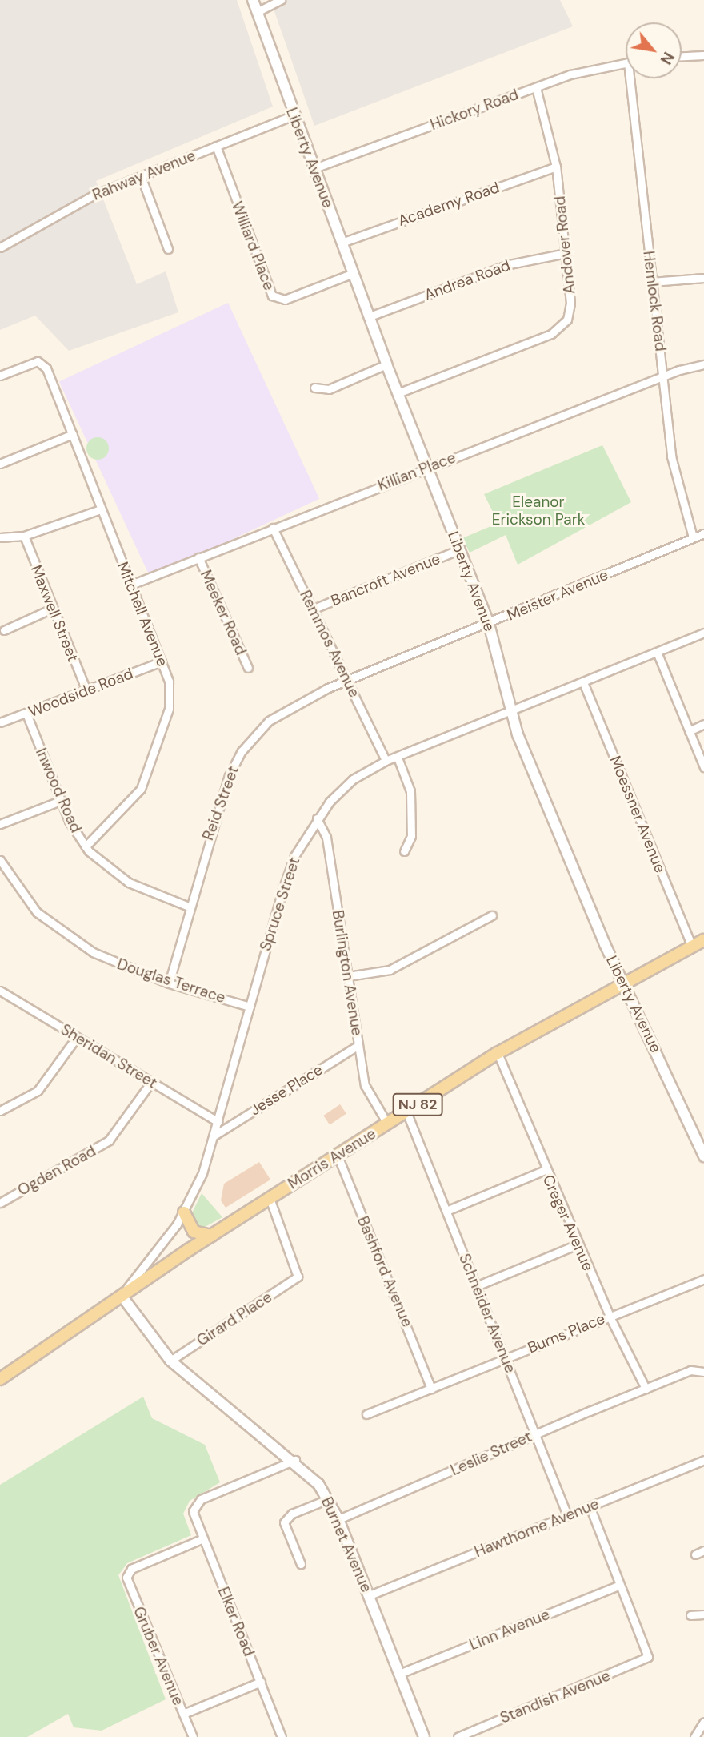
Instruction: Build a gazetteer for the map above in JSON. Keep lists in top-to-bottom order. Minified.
{"streets":{"main road":["NJ 82","Morris Avenue"],"street":["Hickory Road","Liberty Avenue","Rahway Avenue","Academy Road","Andover Road","Williard Place","Andrea Road","Hemlock Road","Killian Place","Bancroft Avenue","Meister Avenue","Meeker Road","Maxwell Street","Mitchell Avenue","Remmos Avenue","Woodside Road","Inwood Road","Reid Street","Moessner Avenue","Spruce Street","Burlington Avenue","Douglas Terrace","Sheridan Street","Jesse Place","Ogden Road","Creger Avenue","Bashford Avenue","Schneider Avenue","Girard Place","Burns Place","Leslie Street","Hawthorne Avenue","Burnet Avenue","Elker Road","Linn Avenue","Gruber Avenue","Standish Avenue"]},"crossings":[["Hickory Road","Liberty Avenue"],["Hickory Road","Andover Road"],["Liberty Avenue","Rahway Avenue"],["Liberty Avenue","Academy Road"],["Liberty Avenue","Andover Road"],["Liberty Avenue","Williard Place"],["Liberty Avenue","Andrea Road"],["Liberty Avenue","Killian Place"],["Liberty Avenue","Bancroft Avenue"],["Liberty Avenue","Meister Avenue"],["Liberty Avenue","Spruce Street"],["Liberty Avenue","Morris Avenue"],["Rahway Avenue","Williard Place"],["Academy Road","Andover Road"],["Andover Road","Andrea Road"],["Hemlock Road","Killian Place"],["Hemlock Road","Meister Avenue"],["Killian Place","Meeker Road"],["Killian Place","Mitchell Avenue"],["Killian Place","Remmos Avenue"],["Bancroft Avenue","Remmos Avenue"],["Meister Avenue","Remmos Avenue"],["Meister Avenue","Reid Street"],["Maxwell Street","Woodside Road"],["Mitchell Avenue","Woodside Road"],["Mitchell Avenue","Inwood Road"],["Remmos Avenue","Reid Street"],["Remmos Avenue","Spruce Street"],["Woodside Road","Inwood Road"],["Inwood Road","Reid Street"],["Reid Street","Douglas Terrace"],["Moessner Avenue","Spruce Street"],["Moessner Avenue","Morris Avenue"],["Spruce Street","Burlington Avenue"],["Spruce Street","Douglas Terrace"],["Spruce Street","Sheridan Street"],["Spruce Street","Jesse Place"],["Spruce Street","Morris Avenue"],["Spruce Street","Burnet Avenue"],["Burlington Avenue","Jesse Place"],["Burlington Avenue","Morris Avenue"],["Sheridan Street","Ogden Road"],["Morris Avenue","Creger Avenue"],["Morris Avenue","Bashford Avenue"],["Morris Avenue","Schneider Avenue"],["Morris Avenue","Girard Place"],["Morris Avenue","Burnet Avenue"],["Creger Avenue","Burns Place"],["Creger Avenue","Leslie Street"],["Bashford Avenue","Burns Place"],["Schneider Avenue","Burns Place"],["Schneider Avenue","Leslie Street"],["Schneider Avenue","Hawthorne Avenue"],["Girard Place","Burnet Avenue"],["Leslie Street","Burnet Avenue"],["Hawthorne Avenue","Burnet Avenue"],["Burnet Avenue","Elker Road"],["Burnet Avenue","Linn Avenue"],["Elker Road","Gruber Avenue"],["Linn Avenue","Standish Avenue"]],"parks":["Eleanor Erickson Park"],"north":"bottom right"}
